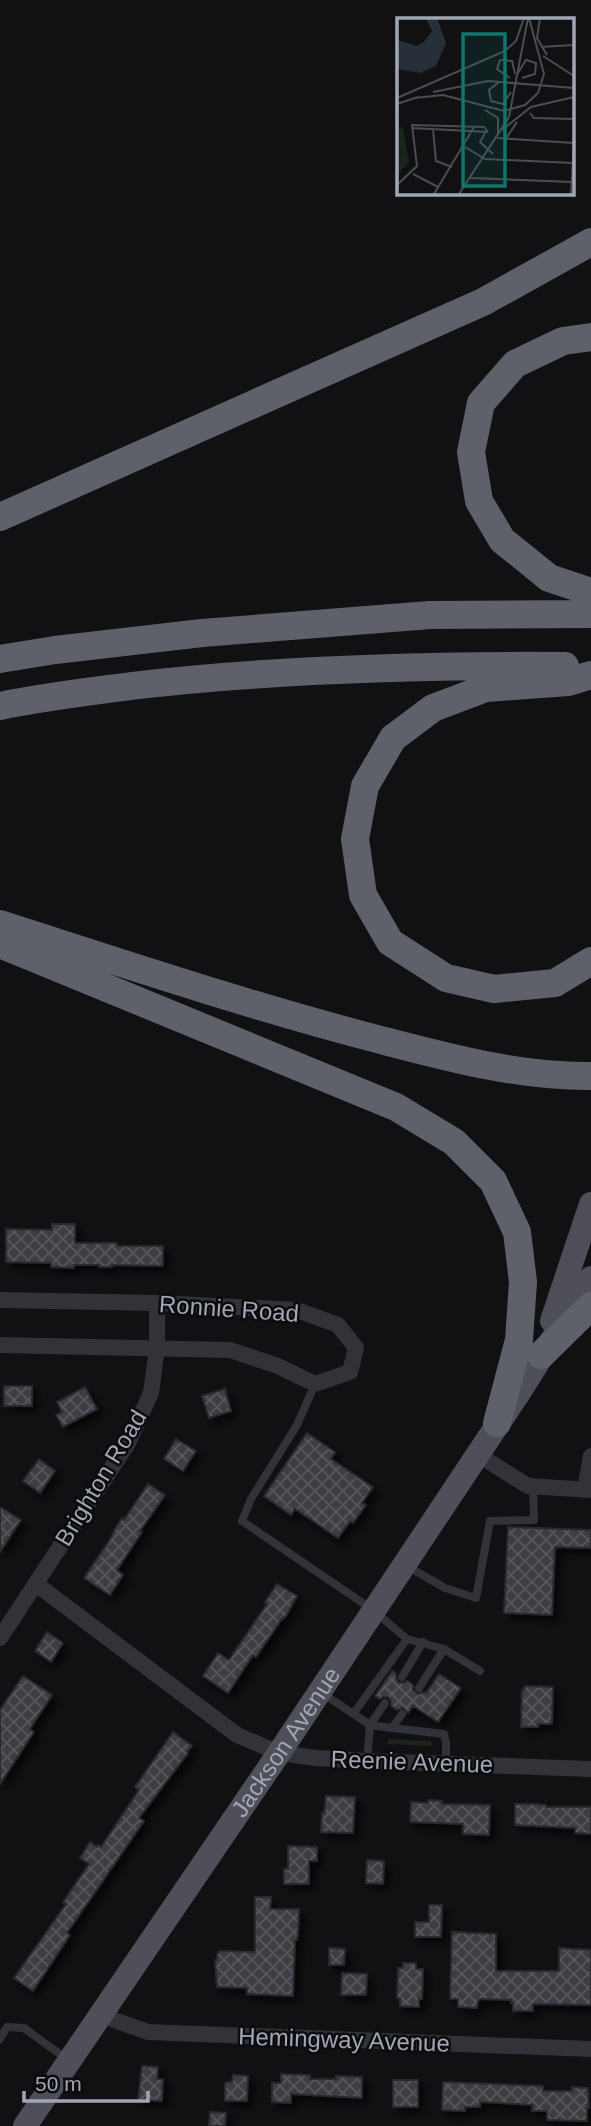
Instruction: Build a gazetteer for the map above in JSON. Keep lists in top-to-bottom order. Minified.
{"streets":{"main road":["Jackson Avenue"],"street":["Ronnie Road","Brighton Road","Reenie Avenue","Hemingway Avenue"]},"crossings":[["Ronnie Road","Brighton Road"],["Brighton Road","Reenie Avenue"],["Jackson Avenue","Reenie Avenue"],["Jackson Avenue","Hemingway Avenue"]],"scale_bar":"50 m"}
